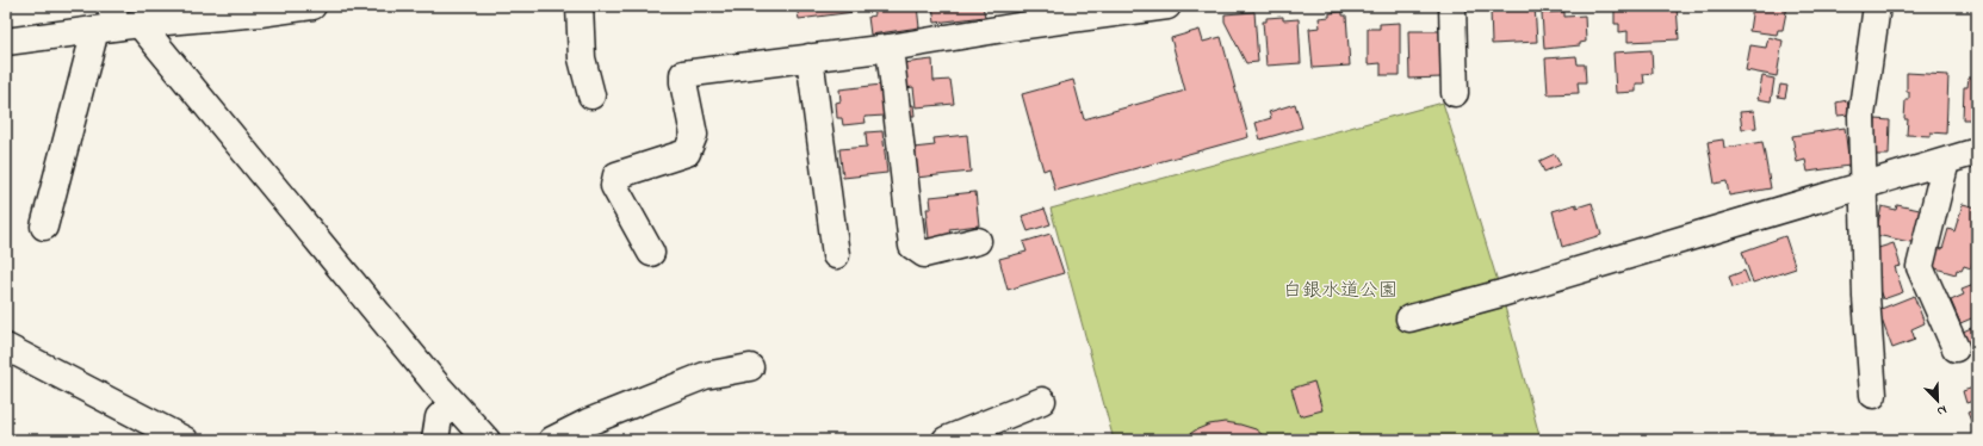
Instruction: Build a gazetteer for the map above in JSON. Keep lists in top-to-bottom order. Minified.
{"parks":["白銀水道公園"],"north":"bottom right"}
